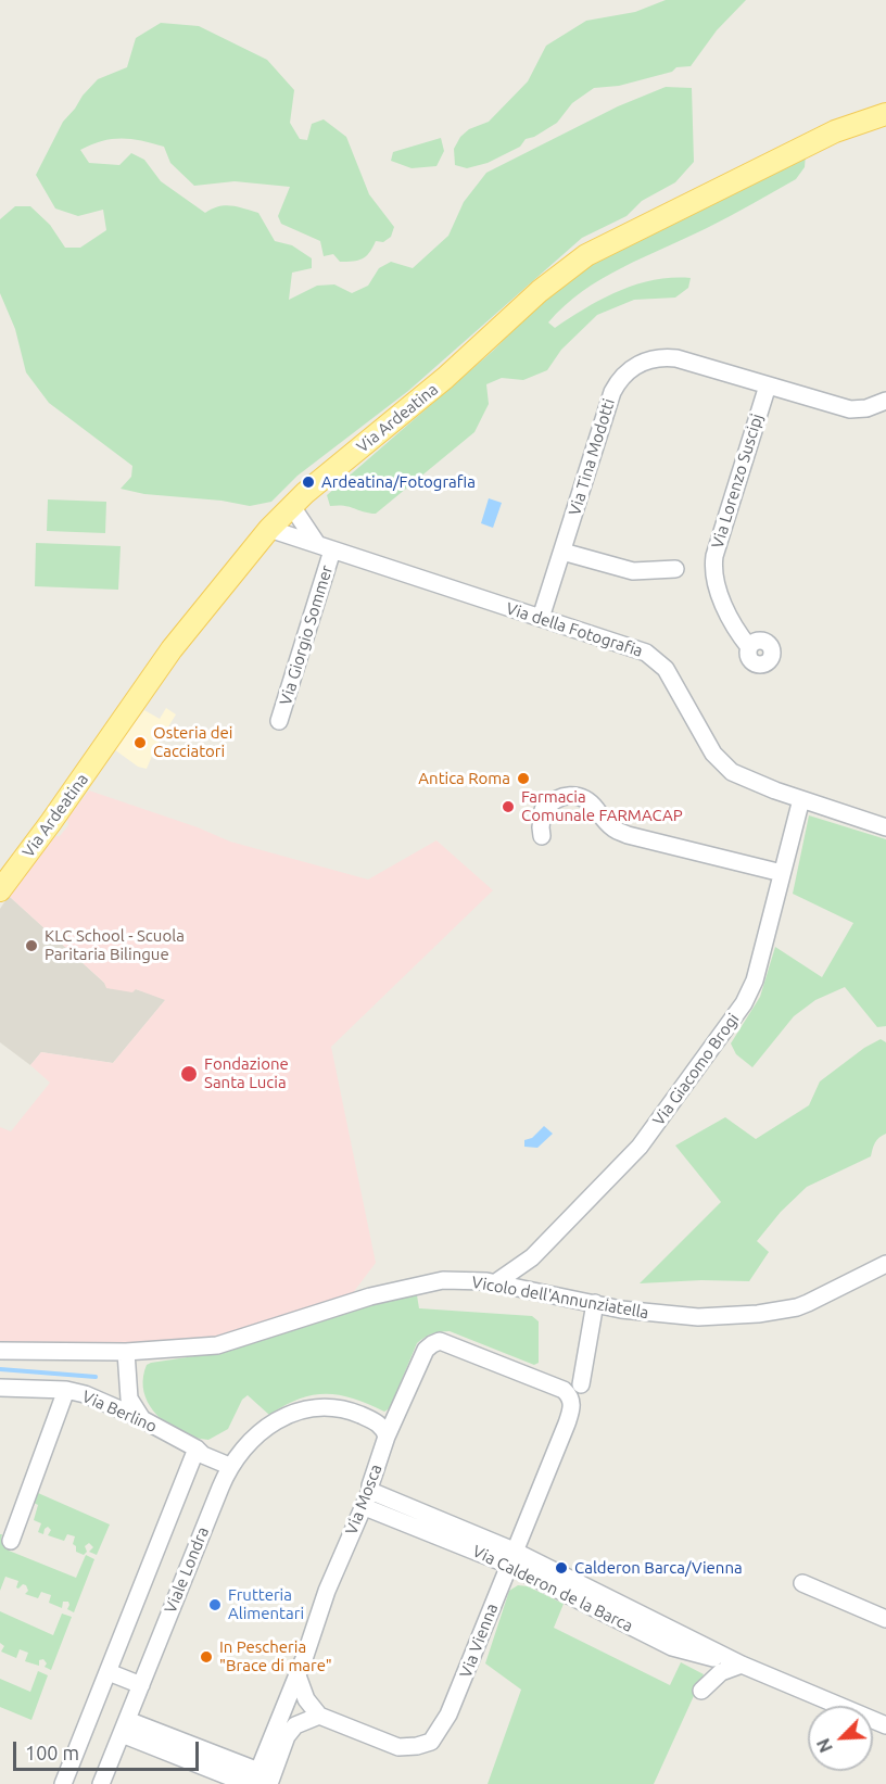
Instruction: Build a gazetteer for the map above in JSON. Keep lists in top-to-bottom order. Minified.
{"streets":{"main road":["Via Ardeatina"],"street":["Via Tina Modotti","Via Lorenzo Suscipj","Via della Fotografia","Via Giorgio Sommer","Via Giacomo Brogi","Vicolo dell'Annunziatella","Via Berlino","Via Mosca","Viale Londra","Via Calderon de la Barca","Via Vienna"]},"crossings":[["Via Ardeatina","Via della Fotografia"],["Via Tina Modotti","Via Lorenzo Suscipj"],["Via Tina Modotti","Via della Fotografia"],["Via della Fotografia","Via Giorgio Sommer"],["Via della Fotografia","Via Giacomo Brogi"],["Via Giacomo Brogi","Vicolo dell'Annunziatella"],["Via Berlino","Viale Londra"],["Via Mosca","Via Calderon de la Barca"],["Via Mosca","Via Vienna"],["Via Calderon de la Barca","Via Vienna"]],"places":["Ardeatina/Fotografia","Osteria dei Cacciatori","Antica Roma","Farmacia Comunale FARMACAP","KLC School - Scuola Paritaria Bilingue","Fondazione Santa Lucia","Calderon Barca/Vienna","Frutteria Alimentari","In Pescheria \"Brace di mare\""],"scale_bar":"100 m","north":"bottom left"}
